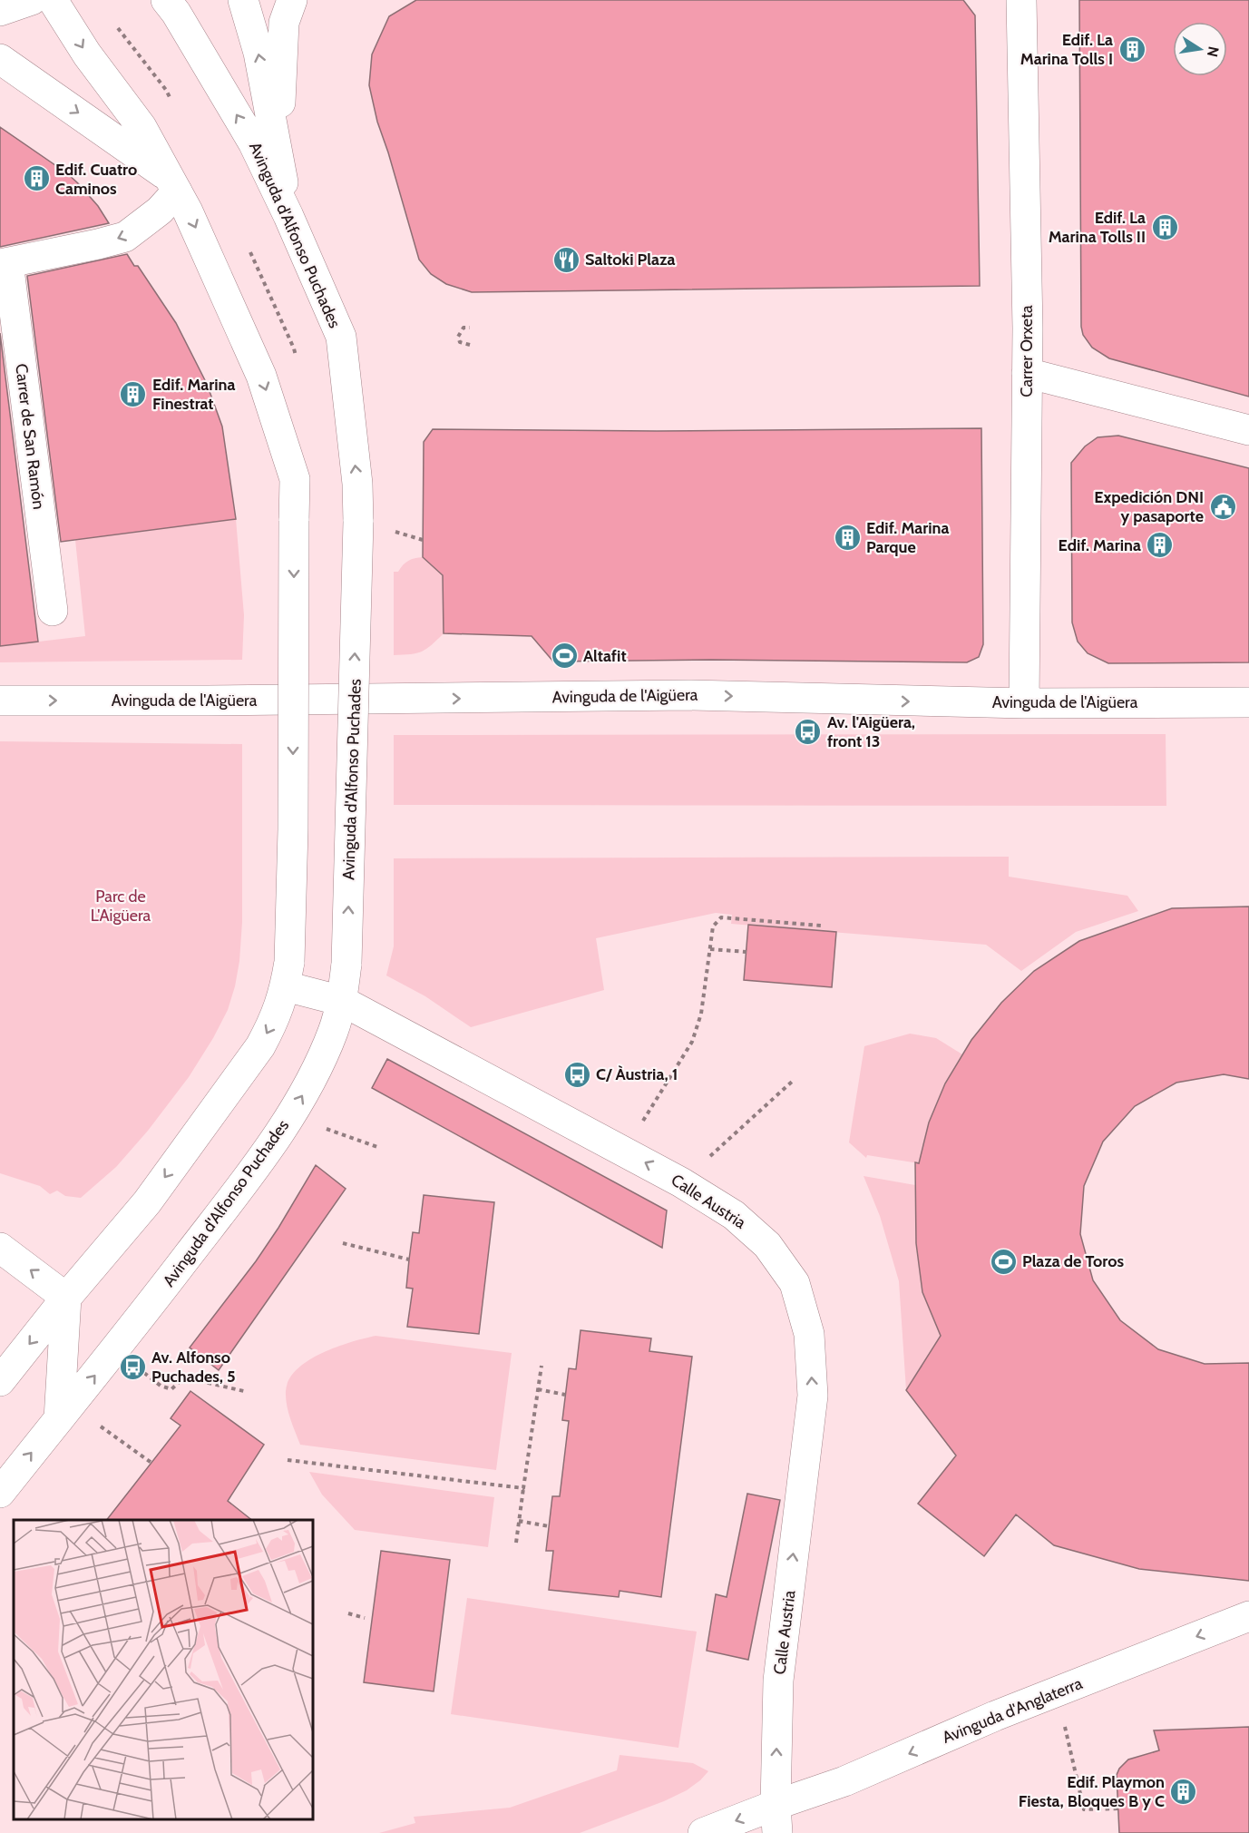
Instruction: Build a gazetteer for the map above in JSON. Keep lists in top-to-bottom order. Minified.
{"streets":{"street":["Avinguda d'Alfonso Puchades","Carrer Orxeta","Carrer de San Ramón","Avinguda de l'Aigüera","Calle Austria","Avinguda d'Anglaterra"]},"crossings":[["Avinguda d'Alfonso Puchades","Calle Austria"],["Carrer Orxeta","Avinguda de l'Aigüera"],["Calle Austria","Avinguda d'Anglaterra"]],"one_way":["Avinguda de l'Aigüera","Calle Austria","Avinguda d'Anglaterra"],"parks":["Parc de L'Aigüera"],"places":{"building":["Edif. La Marina Tolls I","Edif. Cuatro Caminos","Edif. La Marina Tolls II","Edif. Marina Finestrat","Edif. Marina Parque","Edif. Marina","Edif. Playmon Fiesta, Bloques B y C"],"restaurant":["Saltoki Plaza"],"public building":["Expedición DNI y pasaporte"],"sports":["Altafit","Plaza de Toros"],"bus stop":["Av. l'Aigüera, front 13","C/ Àustria, 1","Av. Alfonso Puchades, 5"]},"north":"right"}
